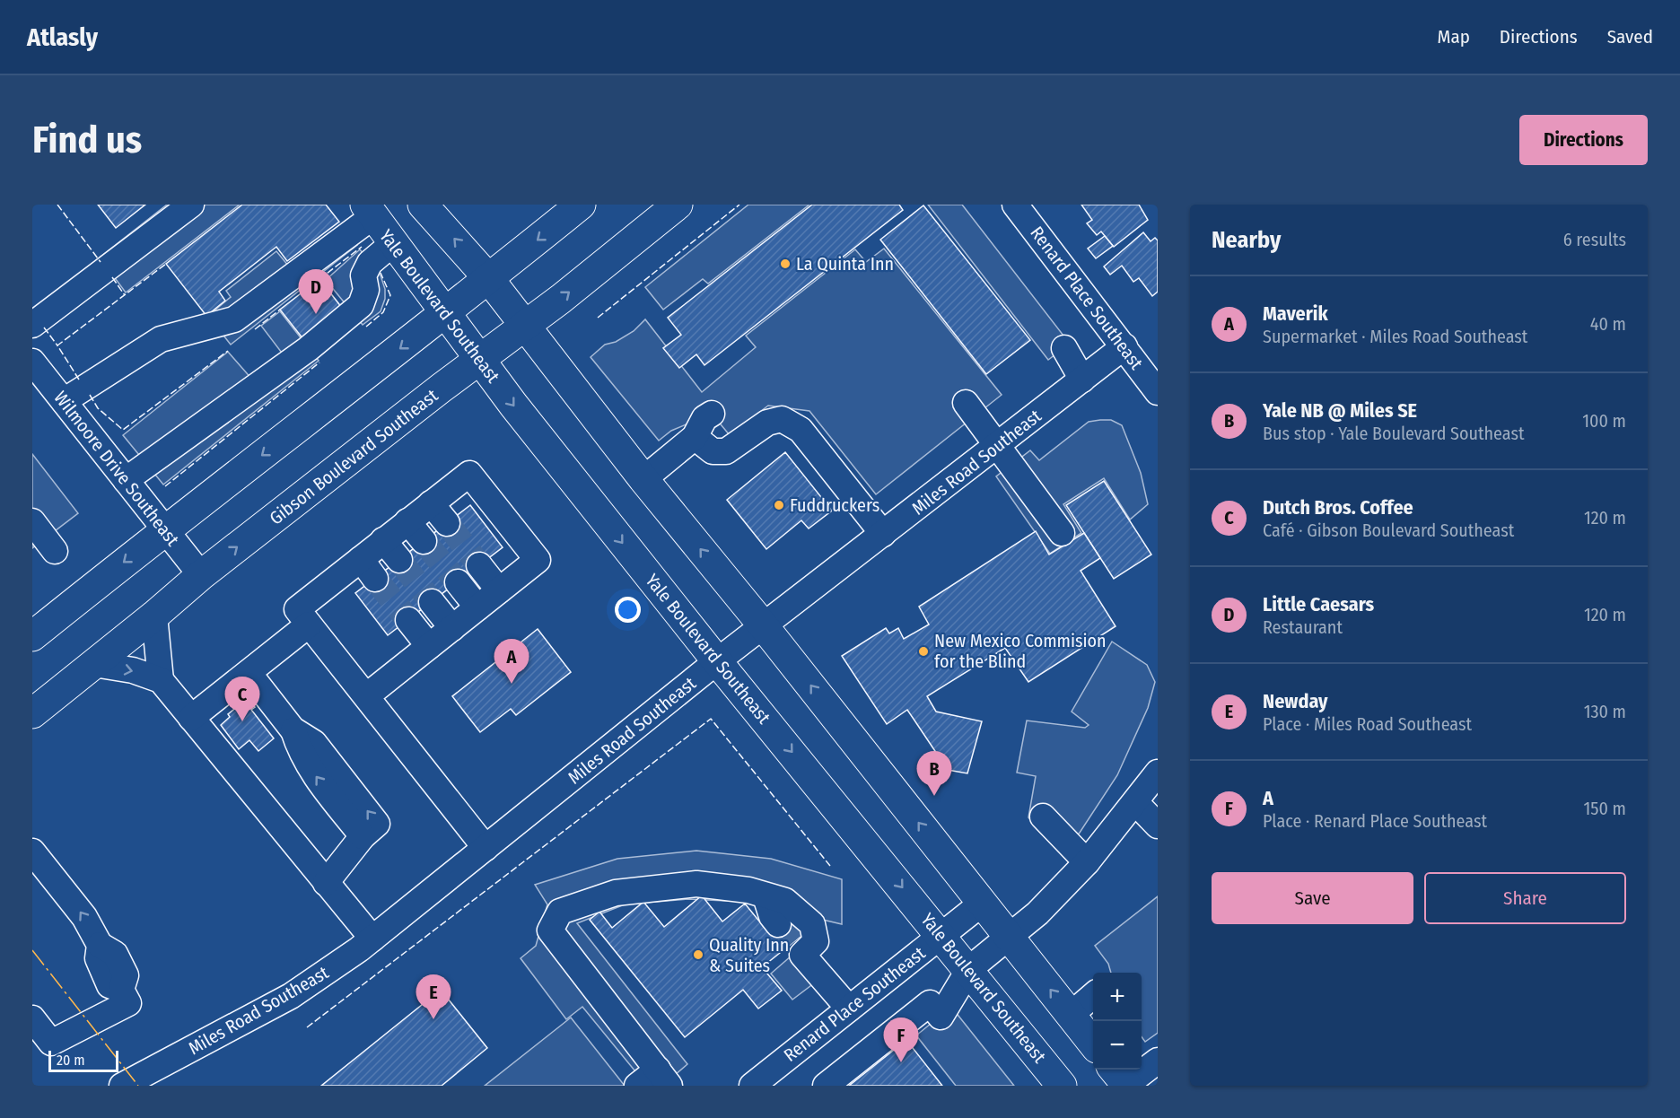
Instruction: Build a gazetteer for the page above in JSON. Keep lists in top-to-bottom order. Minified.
{"streets":{"main road":["Yale Boulevard Southeast","Gibson Boulevard Southeast"],"street":["Renard Place Southeast","Miles Road Southeast","Wilmoore Drive Southeast"]},"crossings":[["Renard Place Southeast","Yale Boulevard Southeast"],["Renard Place Southeast","Miles Road Southeast"],["Yale Boulevard Southeast","Gibson Boulevard Southeast"],["Yale Boulevard Southeast","Miles Road Southeast"],["Gibson Boulevard Southeast","Wilmoore Drive Southeast"]],"places":["La Quinta Inn","Fuddruckers","New Mexico Commision for the Blind","Quality Inn & Suites"],"scale_bar":"20 m","page":{"header":"Atlasly","nav":["Map","Directions","Saved"],"buttons":["Directions",["Save","Share"]],"title":"Find us","heading":["Nearby","6 results"],"pins":["D","A","C","B","E","F"],"list":[{"mark":"A","name":"Maverik","note":"Supermarket · Miles Road Southeast","value":"40 m"},{"mark":"B","name":"Yale NB @ Miles SE","note":"Bus stop · Yale Boulevard Southeast","value":"100 m"},{"mark":"C","name":"Dutch Bros. Coffee","note":"Café · Gibson Boulevard Southeast","value":"120 m"},{"mark":"D","name":"Little Caesars","note":"Restaurant","value":"120 m"},{"mark":"E","name":"Newday","note":"Place · Miles Road Southeast","value":"130 m"},{"mark":"F","name":"A","note":"Place · Renard Place Southeast","value":"150 m"}],"map_buttons":["+","−"],"scale":"20 m"}}
